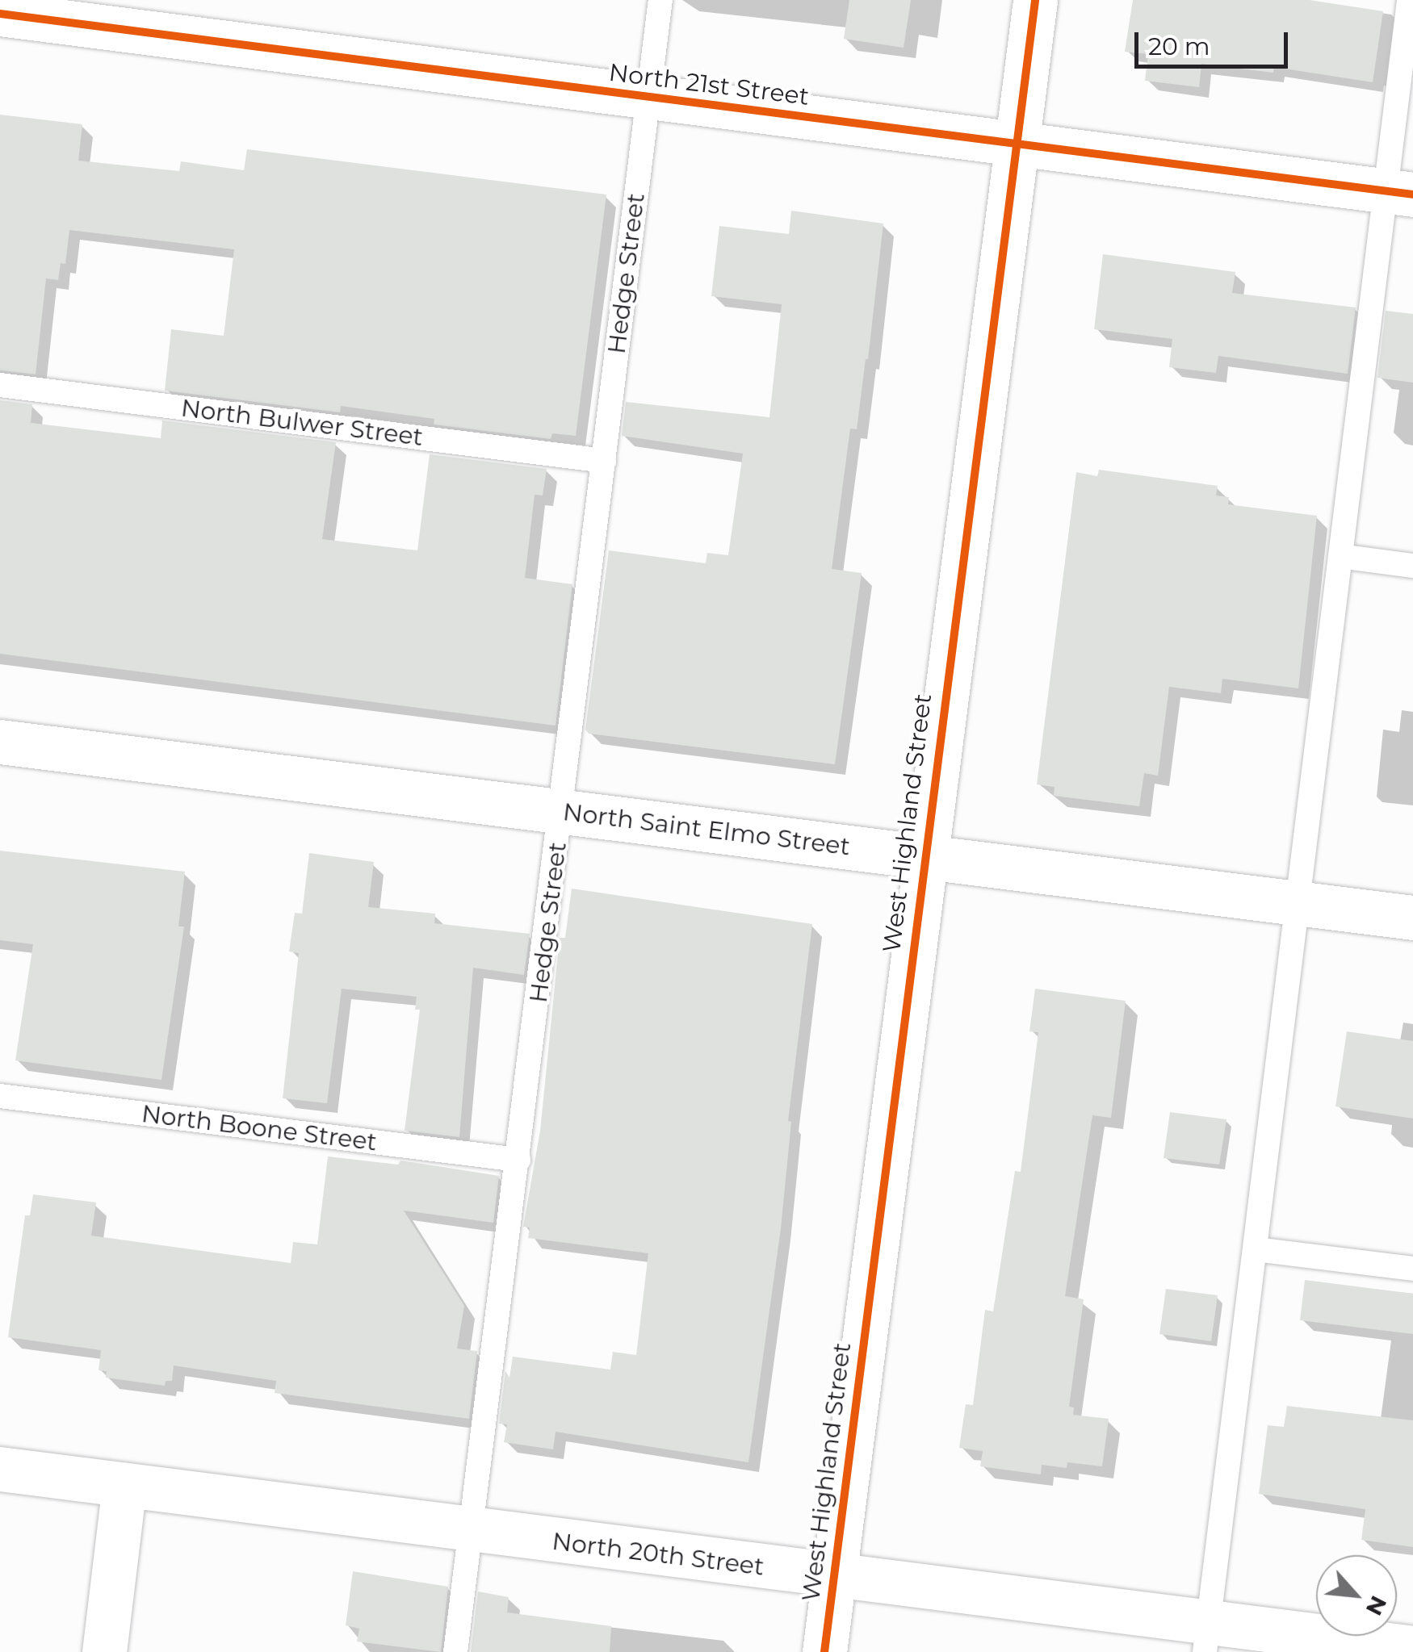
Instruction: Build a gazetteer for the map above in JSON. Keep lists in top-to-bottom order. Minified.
{"streets":{"street":["North 21st Street","West Highland Street","North Saint Elmo Street","North 20th Street"],"lane":["Hedge Street","North Bulwer Street","North Boone Street"]},"crossings":[["North 21st Street","Hedge Street"],["North 21st Street","West Highland Street"],["Hedge Street","North Bulwer Street"],["Hedge Street","North Saint Elmo Street"],["Hedge Street","North Boone Street"],["Hedge Street","North 20th Street"],["West Highland Street","North Saint Elmo Street"],["West Highland Street","North 20th Street"]],"scale_bar":"20 m","north":"bottom right"}
